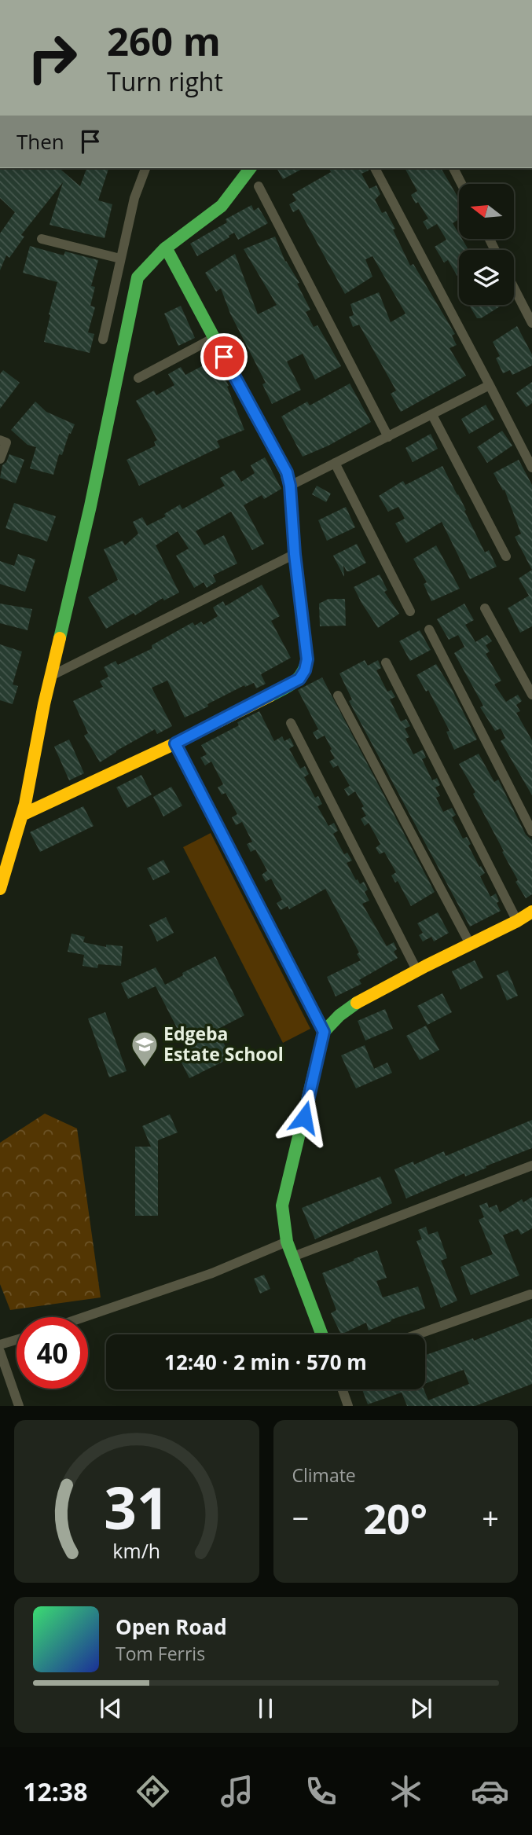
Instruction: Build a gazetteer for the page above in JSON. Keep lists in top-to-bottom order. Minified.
{"places":{"school or university":["Edgeba Estate School"]},"north":"left","page":{"turn":["260 m","Turn right"],"then":"Then","limit":"40","trip":"12:40 · 2 min · 570 m","tile":"Climate","heat":["−","20°","+"],"song":["Open Road","Tom Ferris"],"tabs":"12:38","gauge":["31","km/h"]}}
